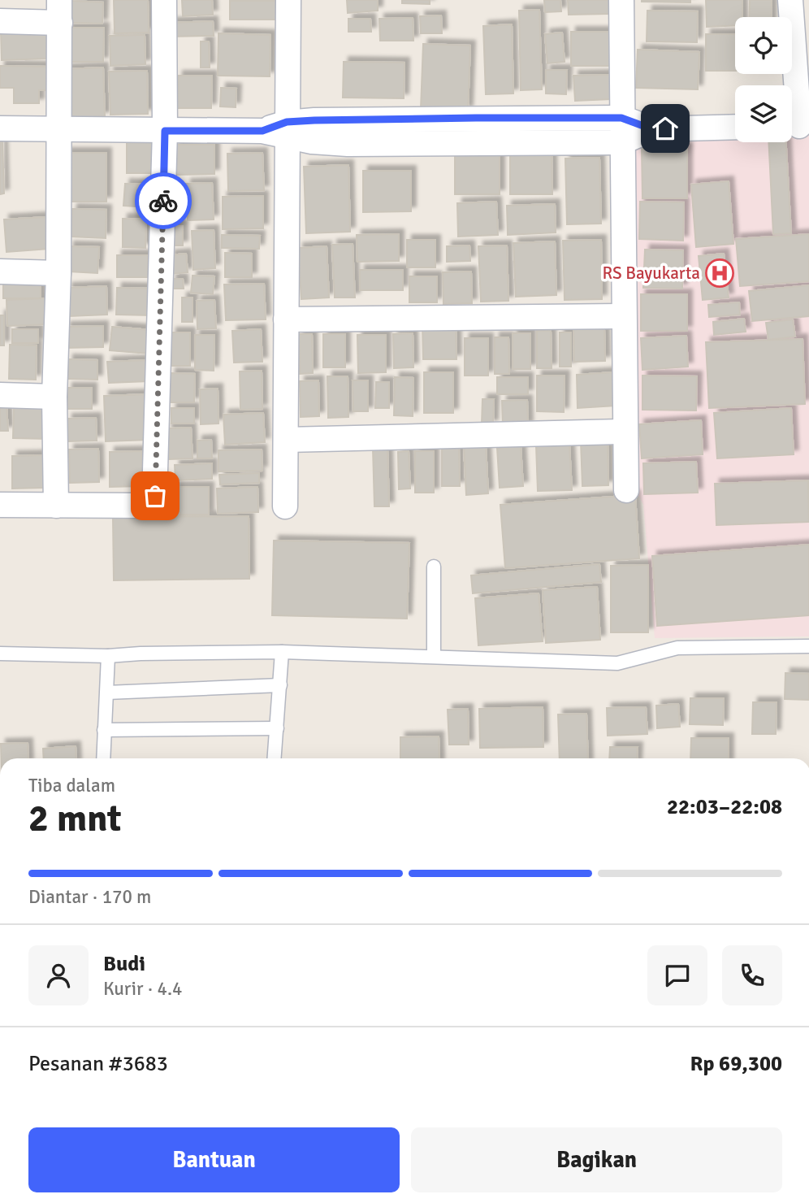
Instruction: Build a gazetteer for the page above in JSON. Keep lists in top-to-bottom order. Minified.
{"places":{"hospital":["RS Bayukarta"]},"page":{"heading":["2 mnt","Tiba dalam","22:03–22:08"],"panel":["Budi","Kurir · 4.4","Pesanan #3683","Rp 69,300"],"bar":"Diantar · 170 m","buttons":["Bantuan","Bagikan"]}}
